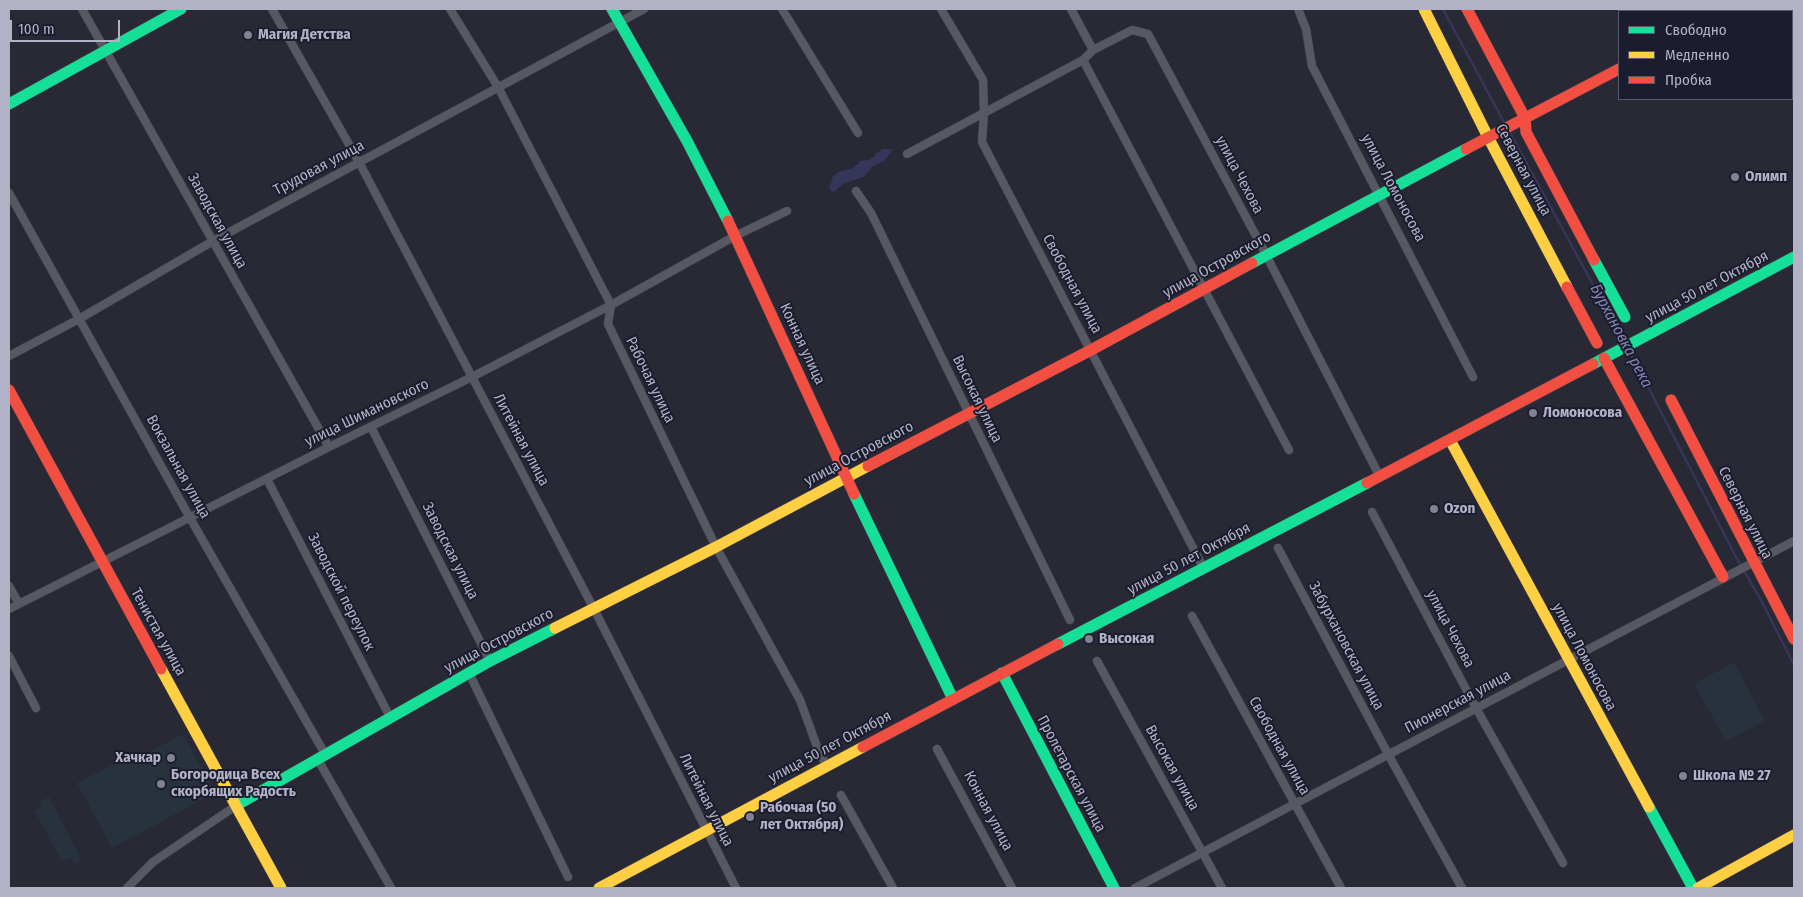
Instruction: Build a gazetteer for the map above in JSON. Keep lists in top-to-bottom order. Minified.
{"streets":{"street":["Трудовая улица","Северная улица","улица Чехова","улица Ломоносова","Заводская улица","улица Островского","Свободная улица","улица 50 лет Октября","Конная улица","Рабочая улица","Высокая улица","улица Шимановского","Литейная улица","Вокзальная улица","Заводской переулок","Тенистая улица","Забурхановская улица","Пионерская улица","Пролетарская улица"]},"crossings":[["Трудовая улица","Заводская улица"],["Трудовая улица","Конная улица"],["Трудовая улица","Рабочая улица"],["Трудовая улица","Литейная улица"],["Трудовая улица","Вокзальная улица"],["Северная улица","улица Островского"],["Северная улица","Пионерская улица"],["улица Чехова","улица Островского"],["улица Чехова","Свободная улица"],["улица Чехова","улица 50 лет Октября"],["улица Чехова","Пионерская улица"],["улица Ломоносова","улица Островского"],["улица Ломоносова","улица 50 лет Октября"],["улица Ломоносова","Пионерская улица"],["Заводская улица","улица Островского"],["Заводская улица","улица Шимановского"],["улица Островского","Свободная улица"],["улица Островского","Конная улица"],["улица Островского","Рабочая улица"],["улица Островского","Высокая улица"],["улица Островского","Литейная улица"],["улица Островского","Вокзальная улица"],["улица Островского","Заводской переулок"],["улица Островского","Тенистая улица"],["Свободная улица","улица 50 лет Октября"],["Свободная улица","Пионерская улица"],["улица 50 лет Октября","Конная улица"],["улица 50 лет Октября","Рабочая улица"],["улица 50 лет Октября","Литейная улица"],["улица 50 лет Октября","Пролетарская улица"],["Конная улица","улица Шимановского"],["Рабочая улица","улица Шимановского"],["Высокая улица","Пионерская улица"],["улица Шимановского","Литейная улица"],["улица Шимановского","Вокзальная улица"],["улица Шимановского","Заводской переулок"],["улица Шимановского","Тенистая улица"],["Забурхановская улица","Пионерская улица"]],"water":["Бурхановка река"],"places":["Магия Детства","Олимп","Ломоносова","Ozon","Высокая","Хачкар","Школа № 27","Богородица Всех скорбящих Радость","Рабочая (50 лет Октября)"],"legend":["Свободно","Медленно","Пробка"],"scale_bar":"100 m"}
